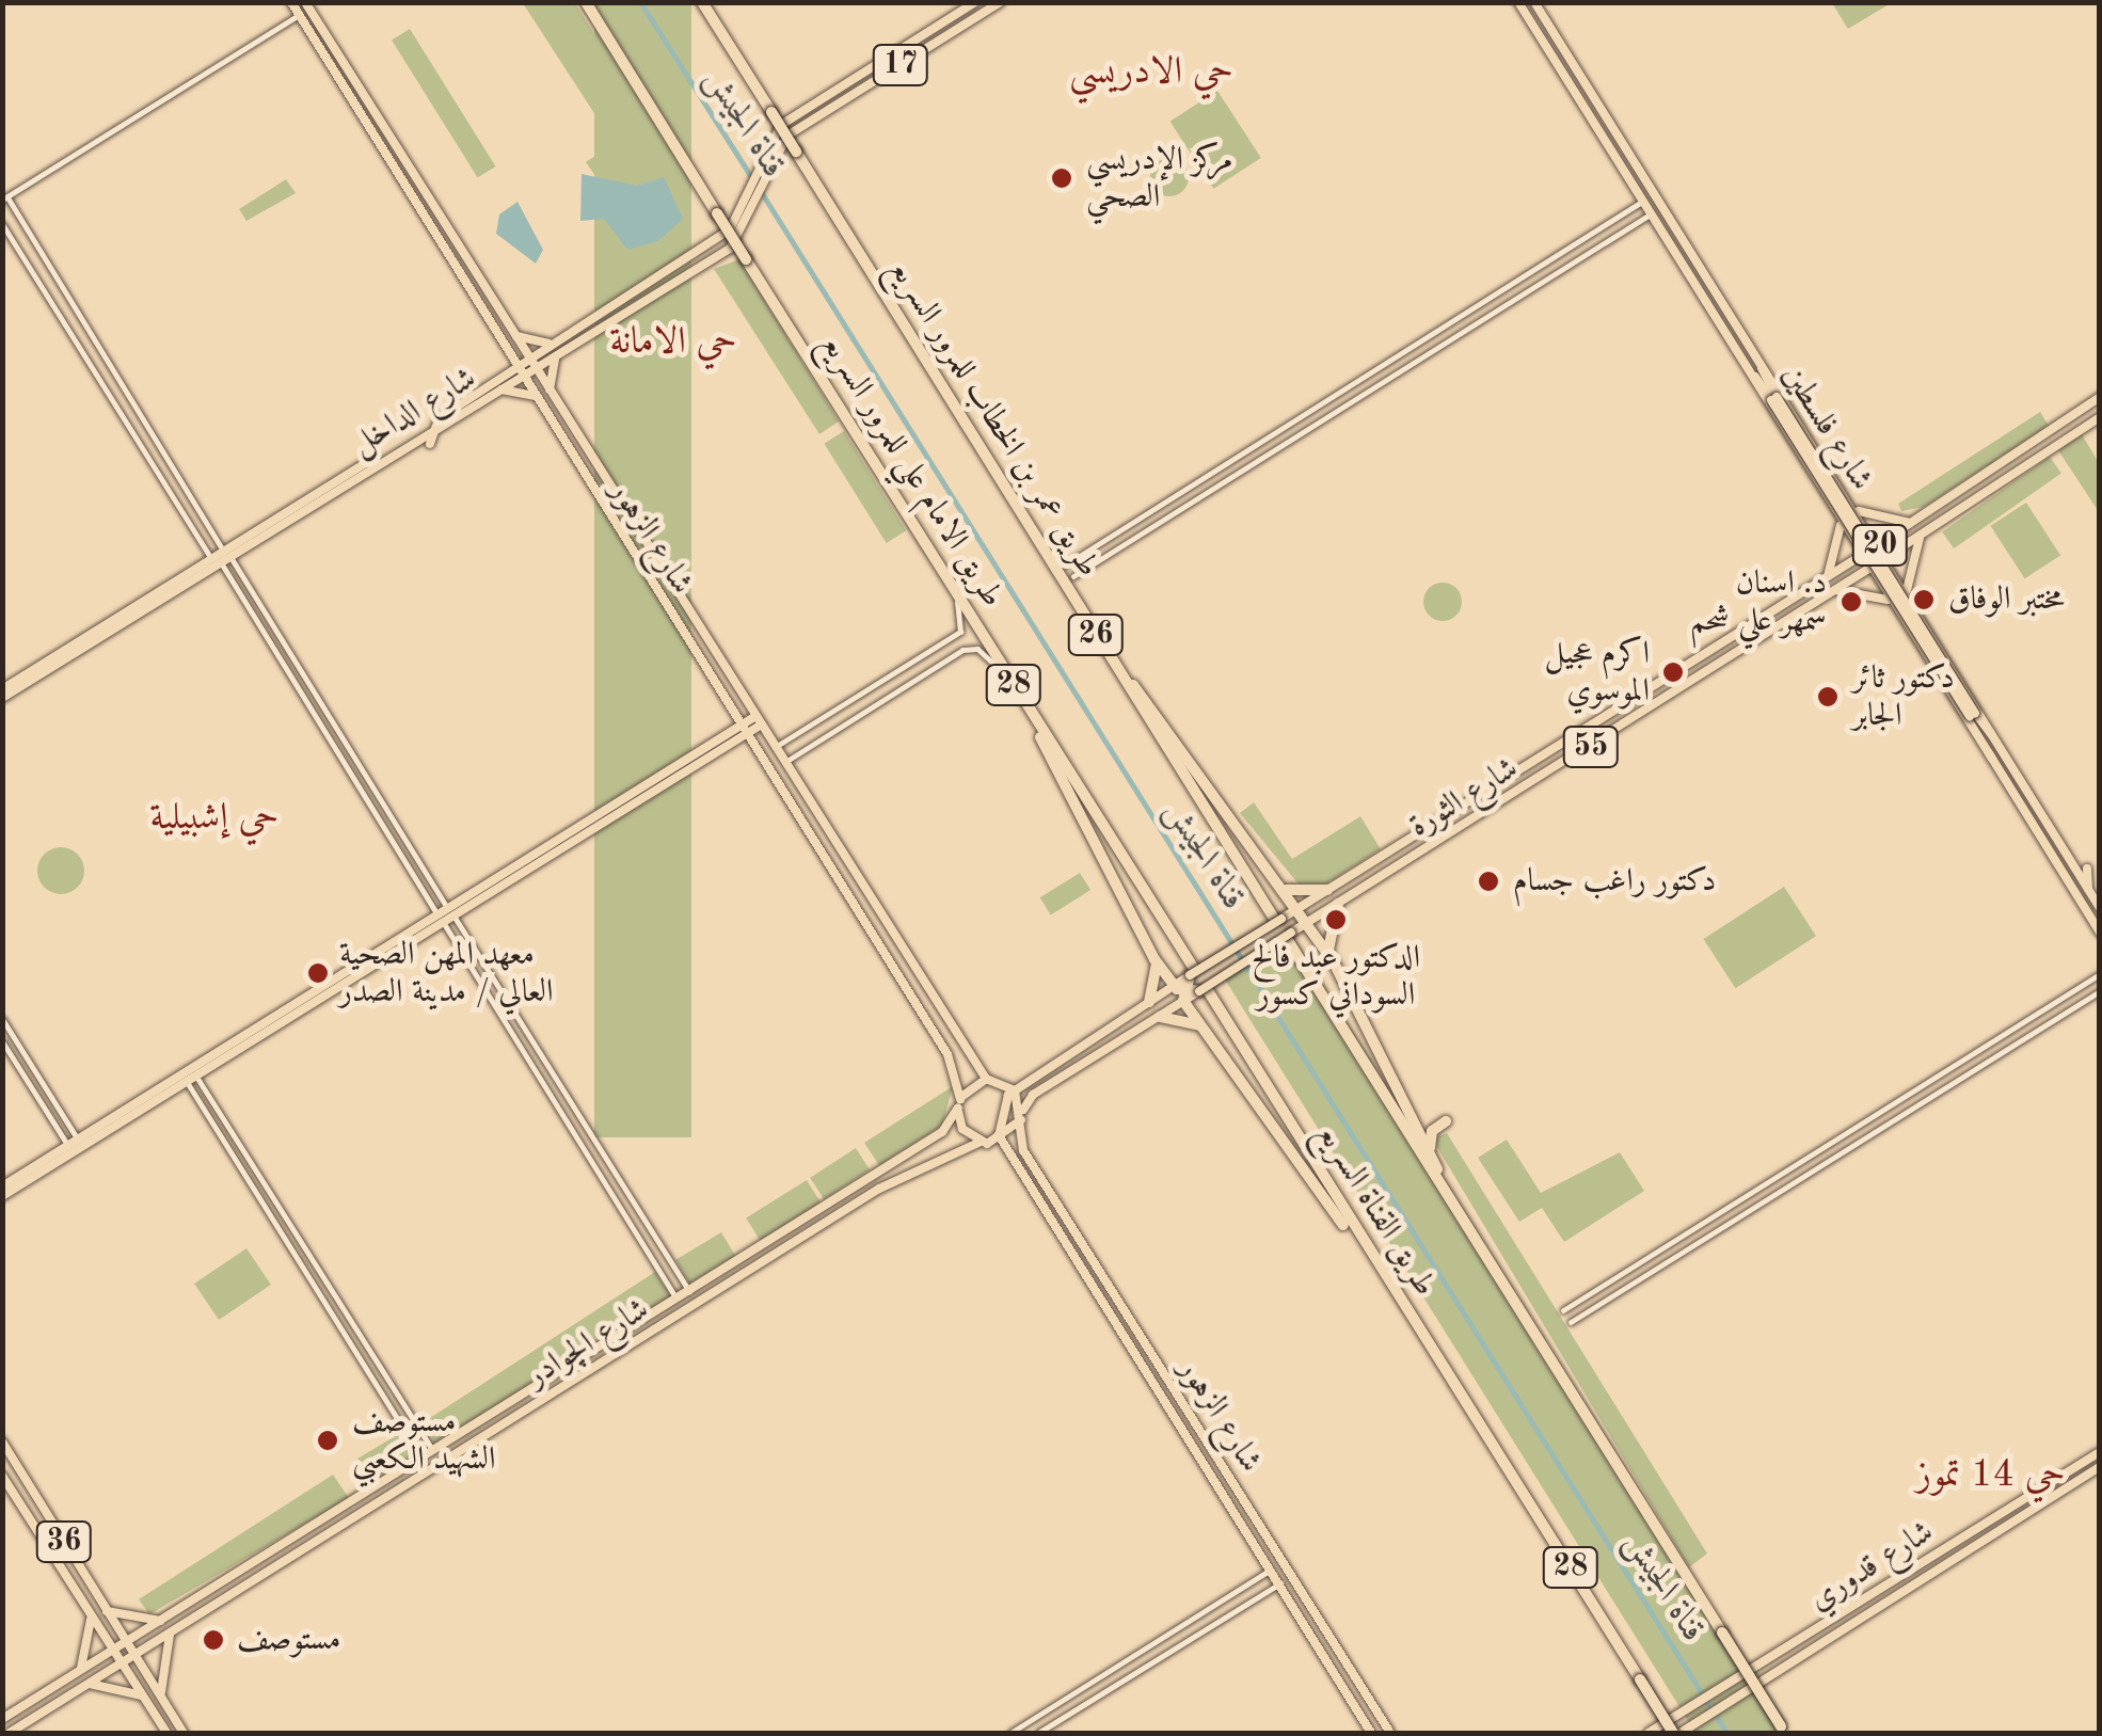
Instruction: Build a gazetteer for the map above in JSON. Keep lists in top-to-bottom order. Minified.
{"streets":{"highway":["طريق عمر بن الخطاب للمرور السريع","طريق الامام علي للمرور السريع","26","28","طريق القناة السريع"],"main road":["17","شارع الداخل","شارع فلسطين","شارع الزهور","20","55","شارع الثورة","شارع الچوادر","36","شارع قدوري"]},"crossings":[["17","شارع الداخل"],["شارع الداخل","شارع الزهور"],["شارع فلسطين","شارع الثورة"],["شارع الزهور","شارع الچوادر"],["طريق القناة السريع","شارع قدوري"],["شارع الچوادر","36"]],"districts":["حي الادريسي","حي الامانة","حي إشبيلية","حي 14 تموز"],"water":["قناة الجيش"],"places":["مركز الإدريسي الصحي","مختبر الوفاق","د. اسنان سمهر علي شحم","اكرم عجيل الموسوي","دكتور ثائر الجابر","دكتور راغب جسام","الدكتور عبد فالح السوداني كسور","معهد المهن الصحية العالي / مدينة الصدر","مستوصف الشهيد الكعبي","مستوصف"]}
